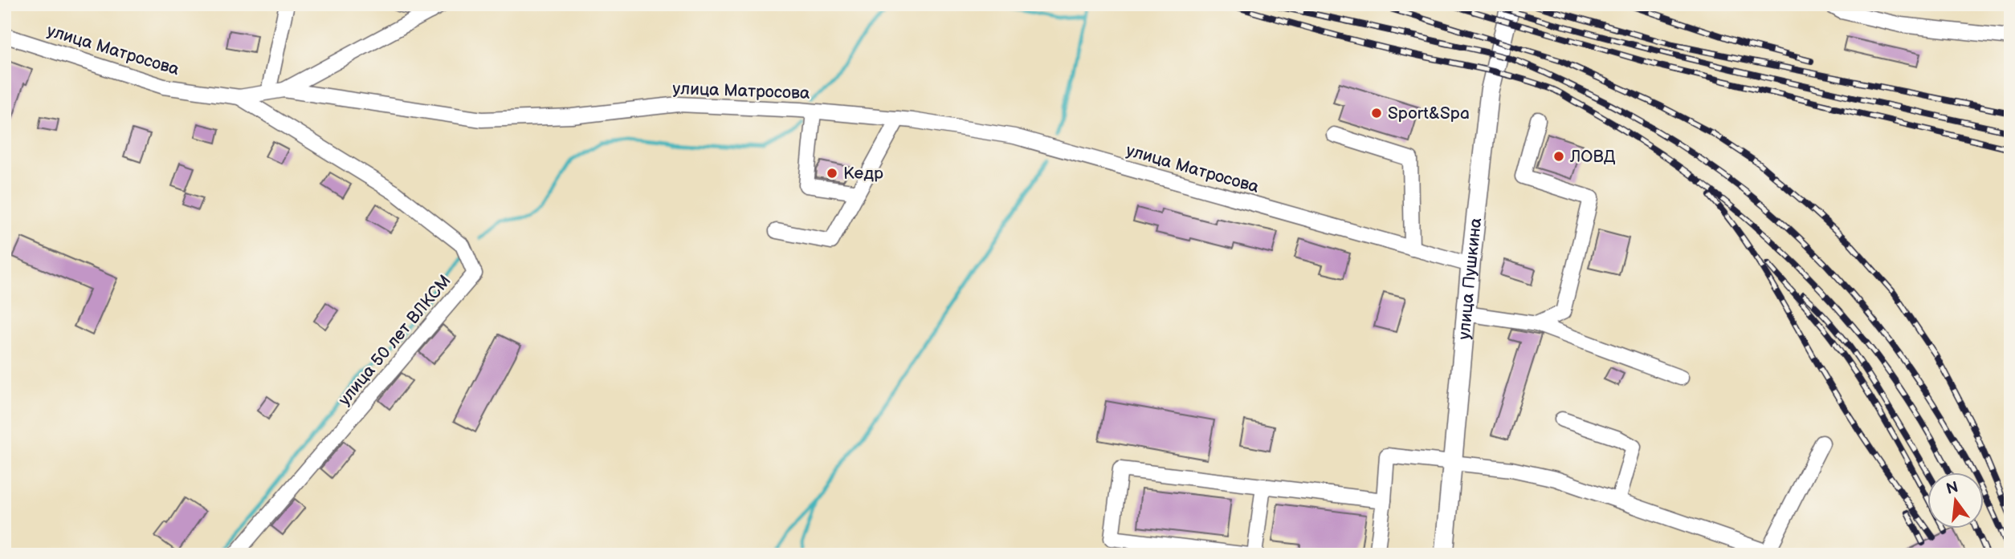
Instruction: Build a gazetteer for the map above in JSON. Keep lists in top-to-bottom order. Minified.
{"streets":{"main road":["улица Пушкина"],"street":["улица Матросова","улица 50 лет ВЛКСМ"]},"crossings":[["улица Матросова","улица Пушкина"],["улица Матросова","улица 50 лет ВЛКСМ"]],"places":["Sport&Spa","ЛОВД","Кедр"],"north":"top"}
